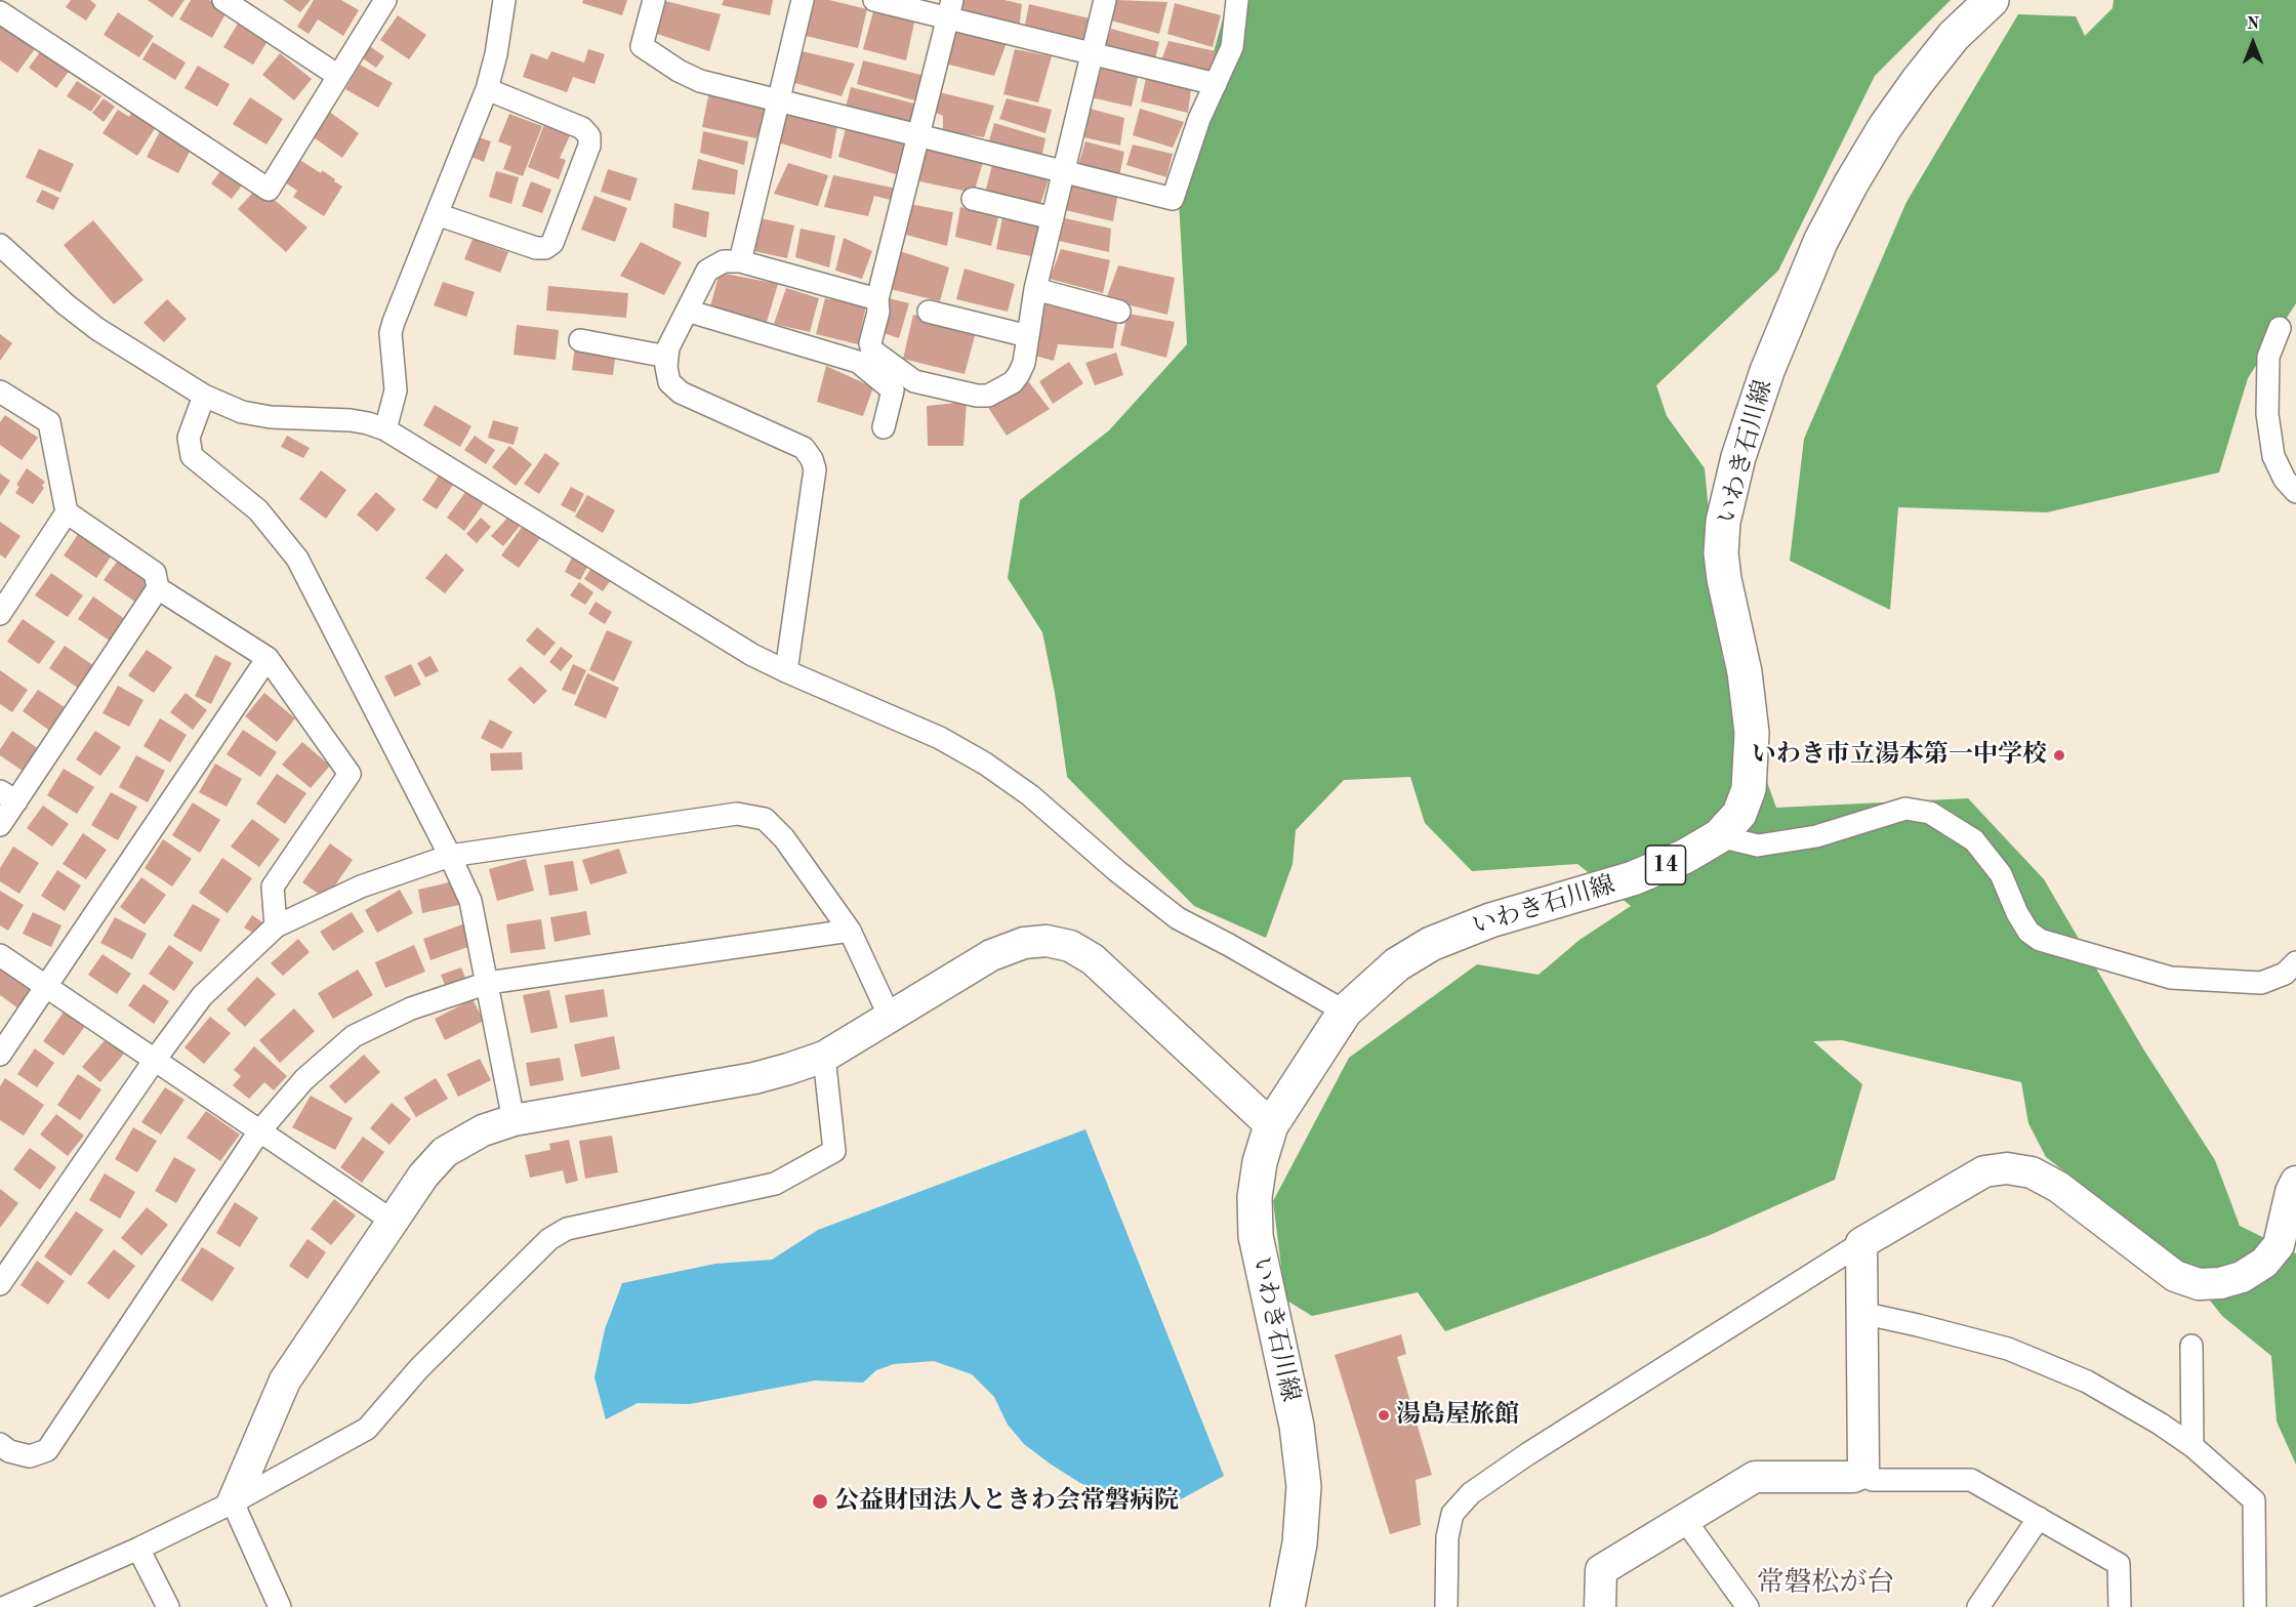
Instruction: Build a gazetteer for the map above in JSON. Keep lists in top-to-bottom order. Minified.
{"streets":{"main road":["いわき石川線","14"]},"districts":["常磐松が台"],"places":["いわき市立湯本第一中学校","湯島屋旅館","公益財団法人ときわ会常磐病院"],"north":"top"}
